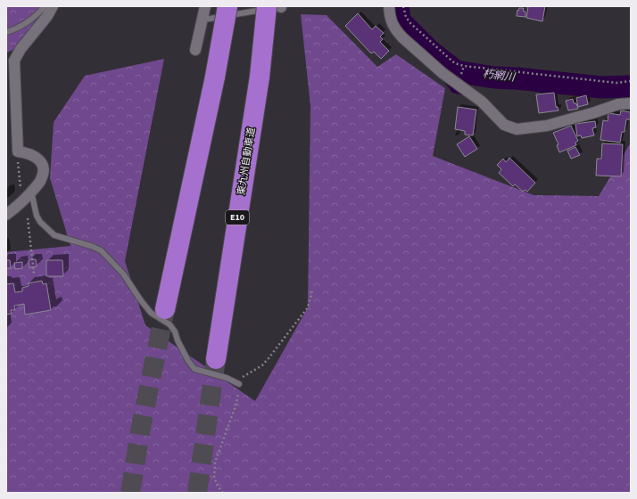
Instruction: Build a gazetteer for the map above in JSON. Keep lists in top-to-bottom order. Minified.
{"streets":{"highway":["東九州自動車道","E10"]},"water":["朽網川"]}
